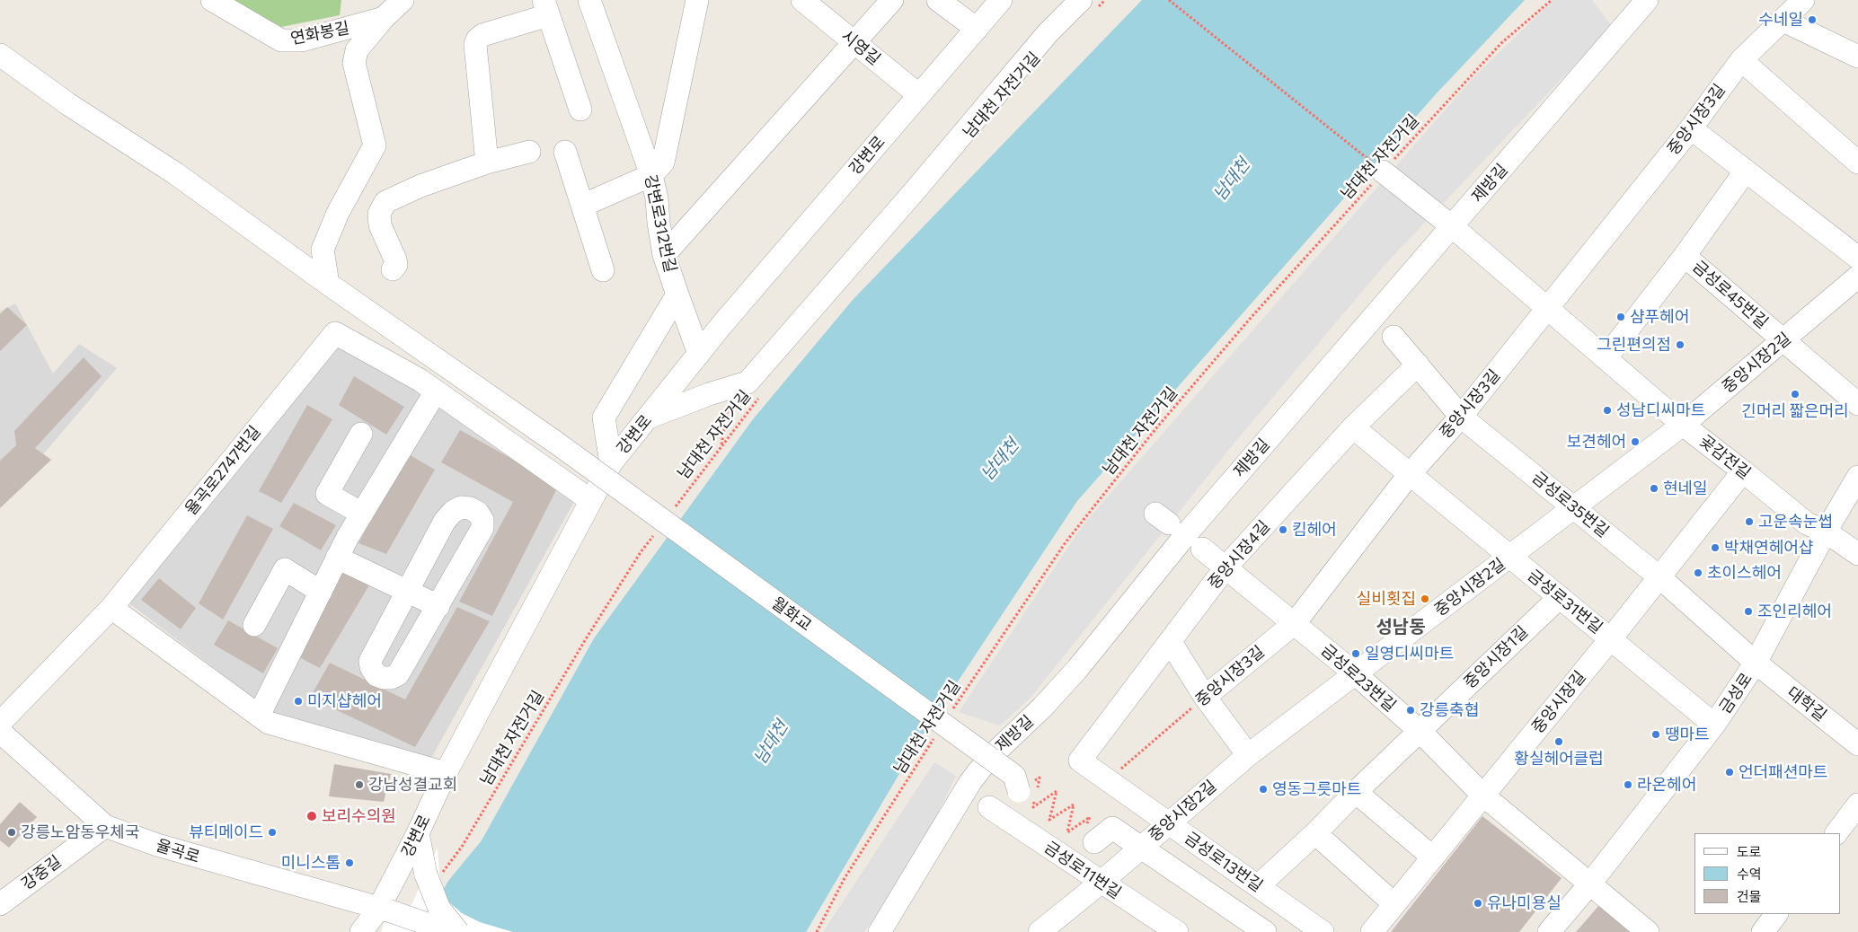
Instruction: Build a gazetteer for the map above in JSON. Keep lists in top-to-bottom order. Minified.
{"streets":{"street":["연화봉길","시영길","중앙시장3길","강변로","제방길","강변로312번길","금성로45번길","중앙시장2길","곶감전길","율곡로2747번길","금성로35번길","중앙시장4길","금성로31번길","월화교","중앙시장1길","금성로23번길","금성로","중앙시장길","대학길","율곡로","금성로13번길","금성로11번길","강중길"],"path":["남대천 자전거길"]},"crossings":[["시영길","강변로"],["남대천 자전거길","곶감전길"],["중앙시장3길","곶감전길"],["중앙시장3길","금성로35번길"],["중앙시장3길","금성로31번길"],["중앙시장3길","금성로23번길"],["중앙시장3길","금성로13번길"],["강변로","강변로312번길"],["강변로","율곡로"],["제방길","곶감전길"],["금성로45번길","중앙시장2길"],["중앙시장2길","곶감전길"],["중앙시장2길","금성로35번길"],["중앙시장2길","금성로31번길"],["중앙시장2길","금성로23번길"],["중앙시장2길","금성로13번길"],["중앙시장2길","금성로11번길"],["곶감전길","금성로"],["곶감전길","중앙시장길"],["금성로35번길","중앙시장4길"],["금성로35번길","금성로"],["금성로35번길","중앙시장길"],["금성로35번길","대학길"],["중앙시장4길","금성로31번길"],["중앙시장4길","금성로23번길"],["중앙시장4길","금성로13번길"],["금성로31번길","중앙시장1길"],["금성로31번길","금성로"],["금성로31번길","중앙시장길"],["중앙시장1길","금성로23번길"],["중앙시장1길","금성로13번길"],["금성로23번길","금성로"],["금성로23번길","중앙시장길"],["금성로","대학길"],["율곡로","강중길"]],"districts":["성남동"],"water":["남대천"],"places":["수네일","샴푸헤어","그린편의점","긴머리 짧은머리","성남디씨마트","보견헤어","현네일","고운속눈썹","킴헤어","박채연헤어샵","초이스헤어","실비횟집","조인리헤어","일영디씨마트","미지샵헤어","강릉축협","땡마트","황실헤어클럽","언더패션마트","강남성결교회","라온헤어","영동그릇마트","보리수의원","강릉노암동우체국","뷰티메이드","미니스톰","유나미용실"],"legend":["도로","수역","건물"]}
